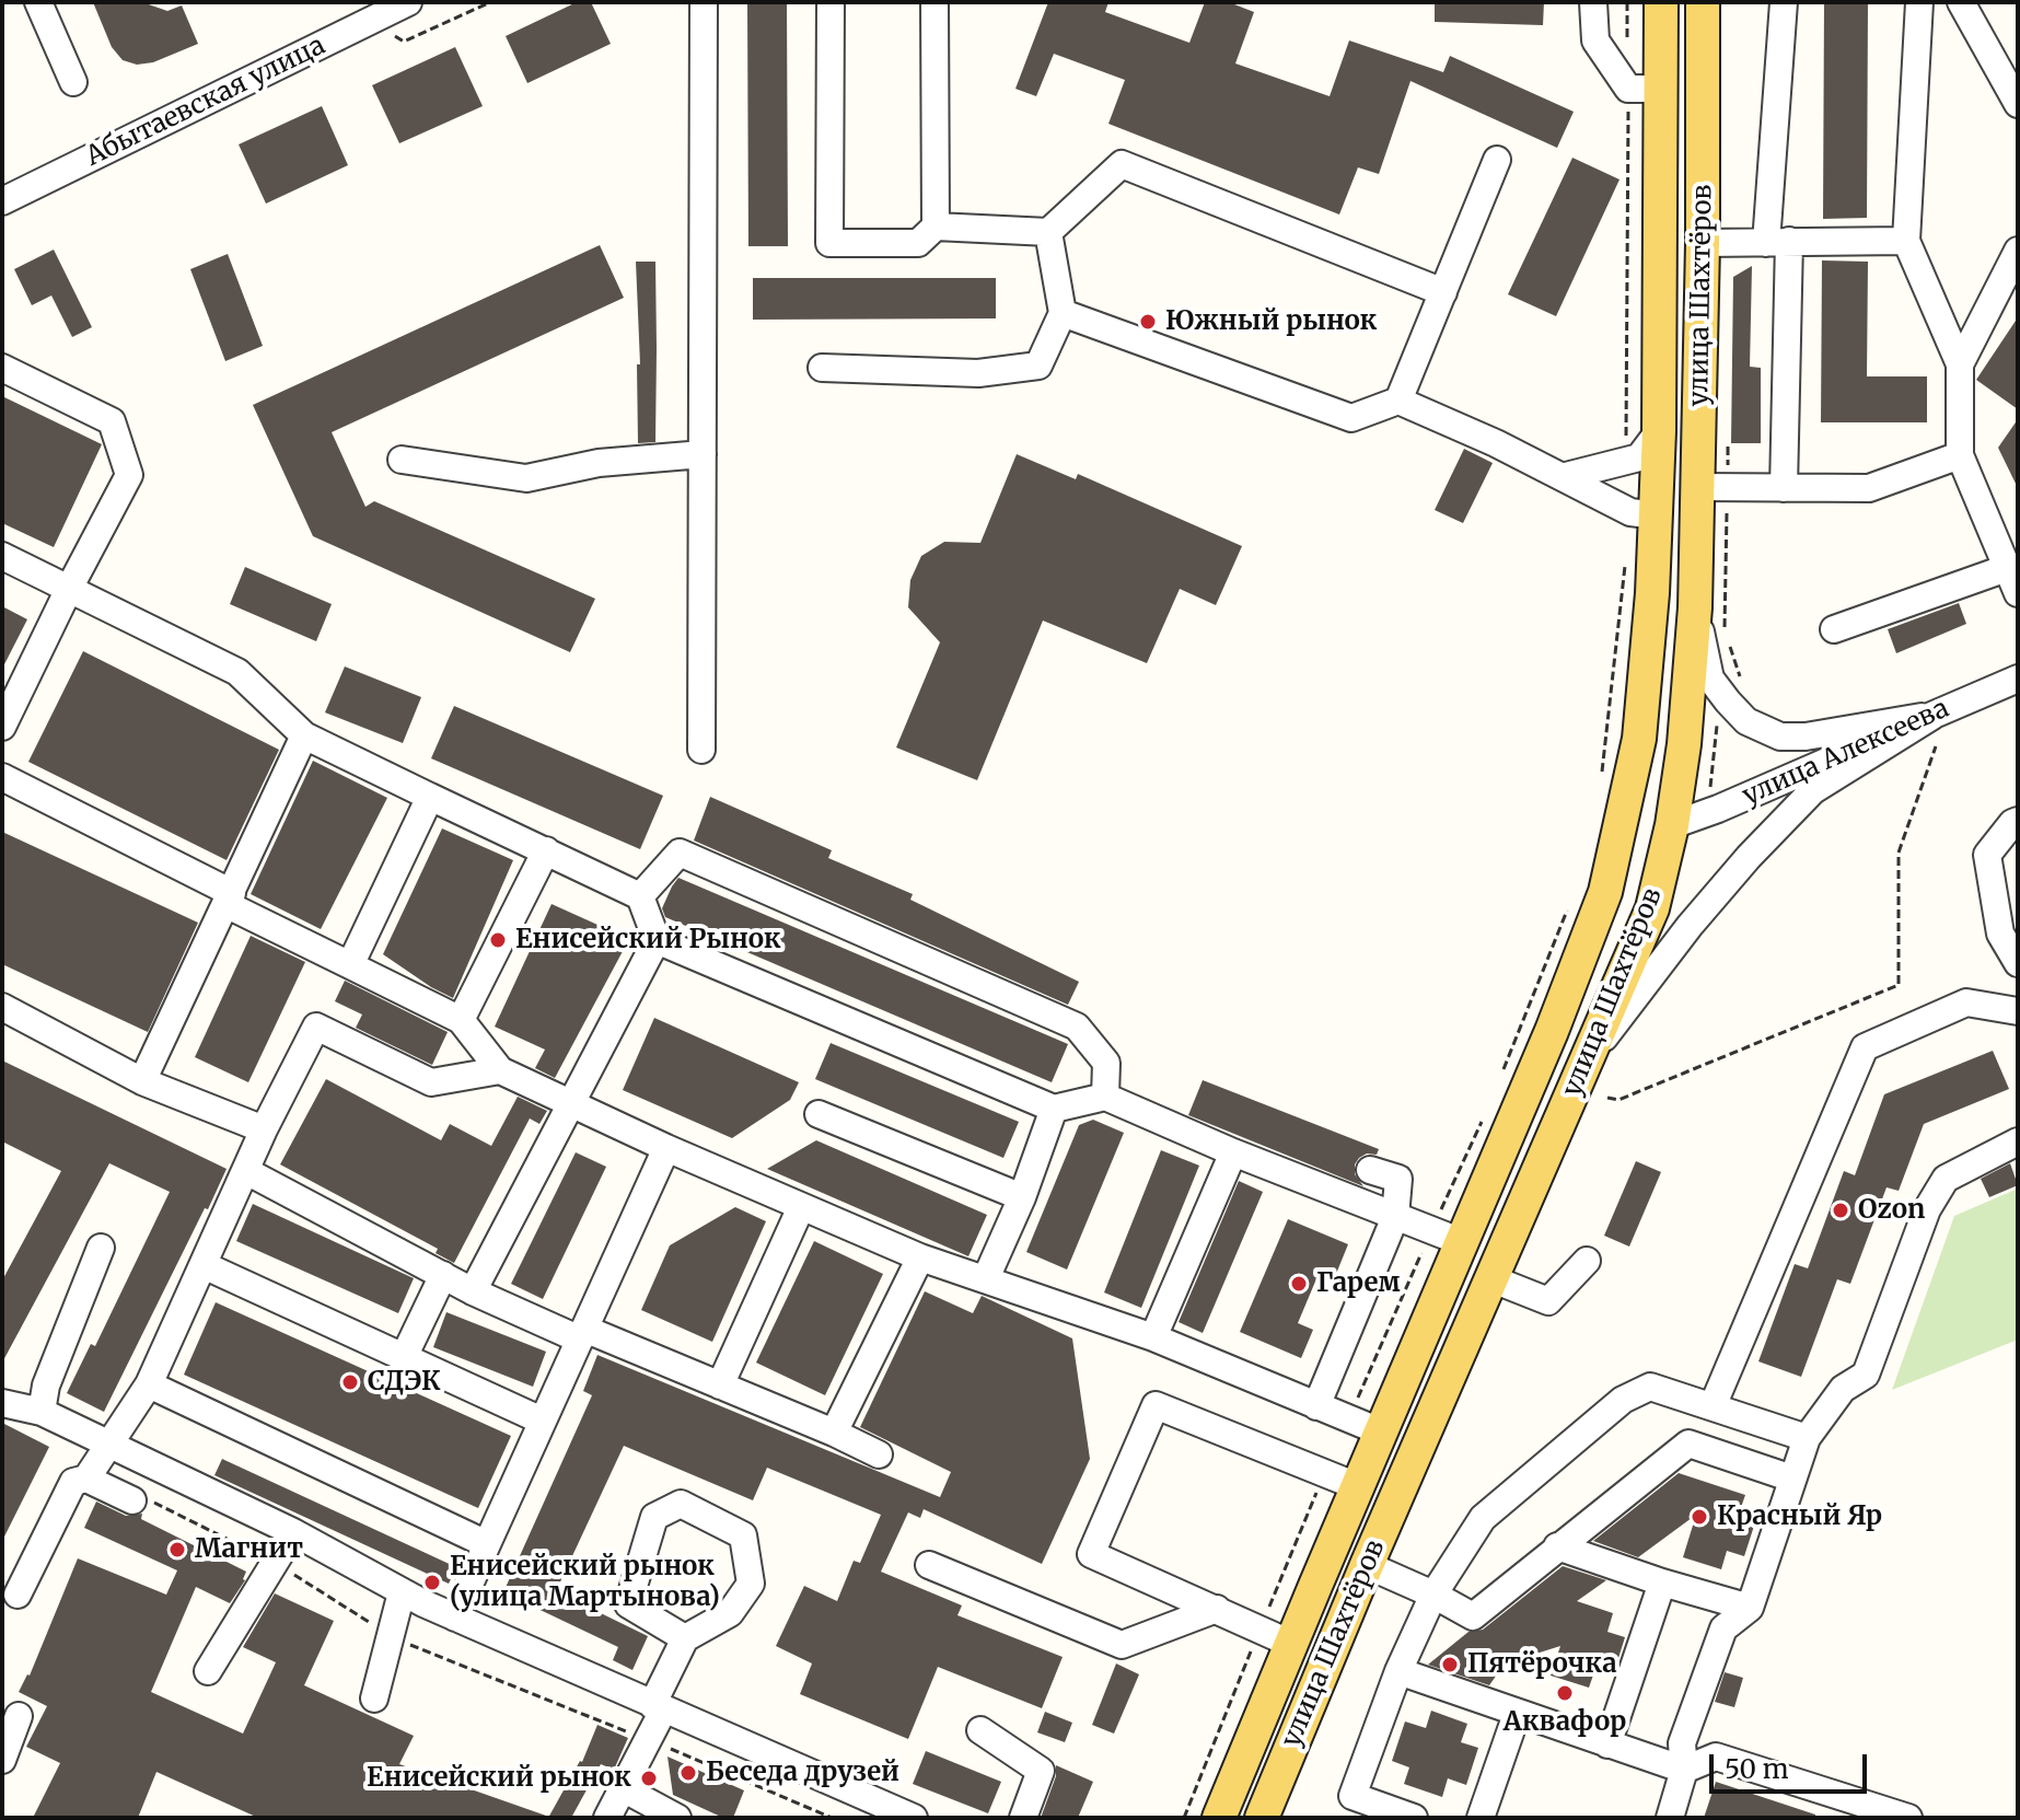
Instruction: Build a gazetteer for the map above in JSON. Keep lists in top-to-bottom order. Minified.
{"streets":{"main road":["улица Шахтёров"],"street":["Абытаевская улица","улица Алексеева"]},"crossings":[["улица Шахтёров","улица Алексеева"]],"places":["Южный рынок","Енисейский Рынок","Ozon","Гарем","СДЭК","Красный Яр","Магнит","Енисейский рынок (улица Мартынова)","Пятёрочка","Аквафор","Беседа друзей","Енисейский рынок"],"scale_bar":"50 m"}
